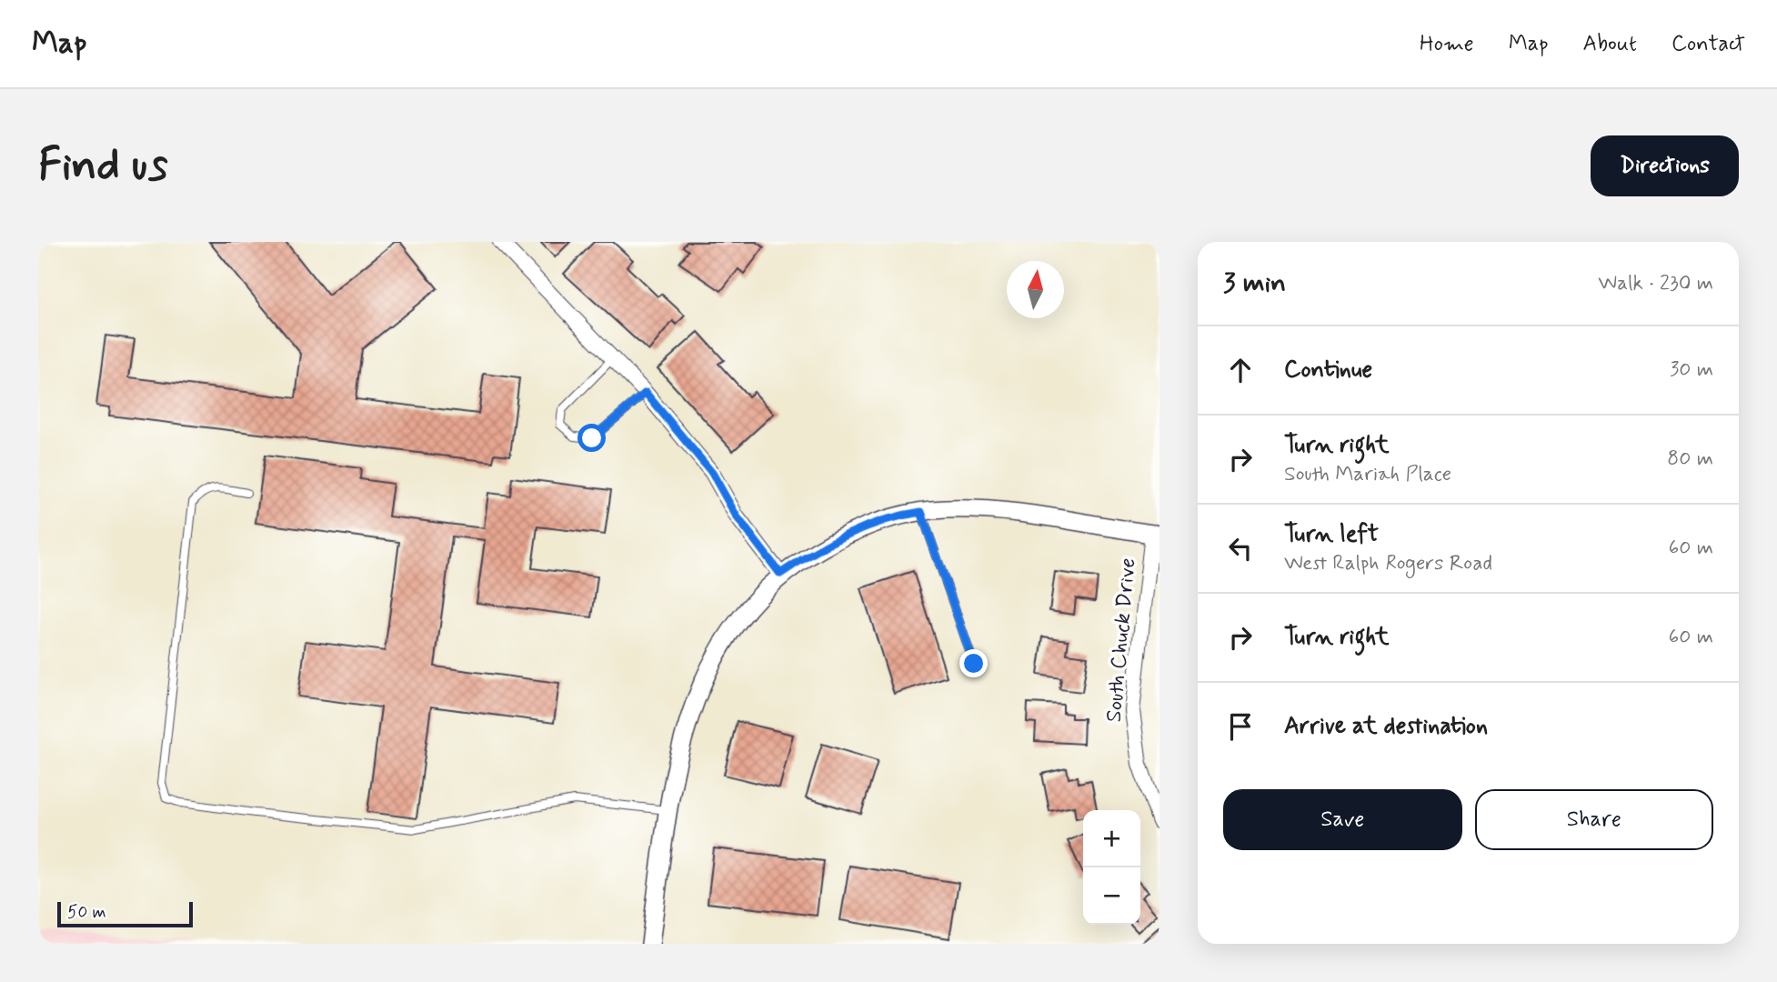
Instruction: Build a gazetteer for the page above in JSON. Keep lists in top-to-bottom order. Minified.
{"streets":{"street":["South Chuck Drive"]},"scale_bar":"50 m","north":"top","page":{"header":"Map","nav":["Home","Map","About","Contact"],"buttons":["Directions",["Save","Share"]],"title":"Find us","heading":["3 min","Walk · 230 m"],"list":[["Continue","30 m"],["Turn right","South Mariah Place","80 m"],["Turn left","West Ralph Rogers Road","60 m"],["Turn right","60 m"],"Arrive at destination"],"map_buttons":["+","−"],"scale":"50 m"}}
